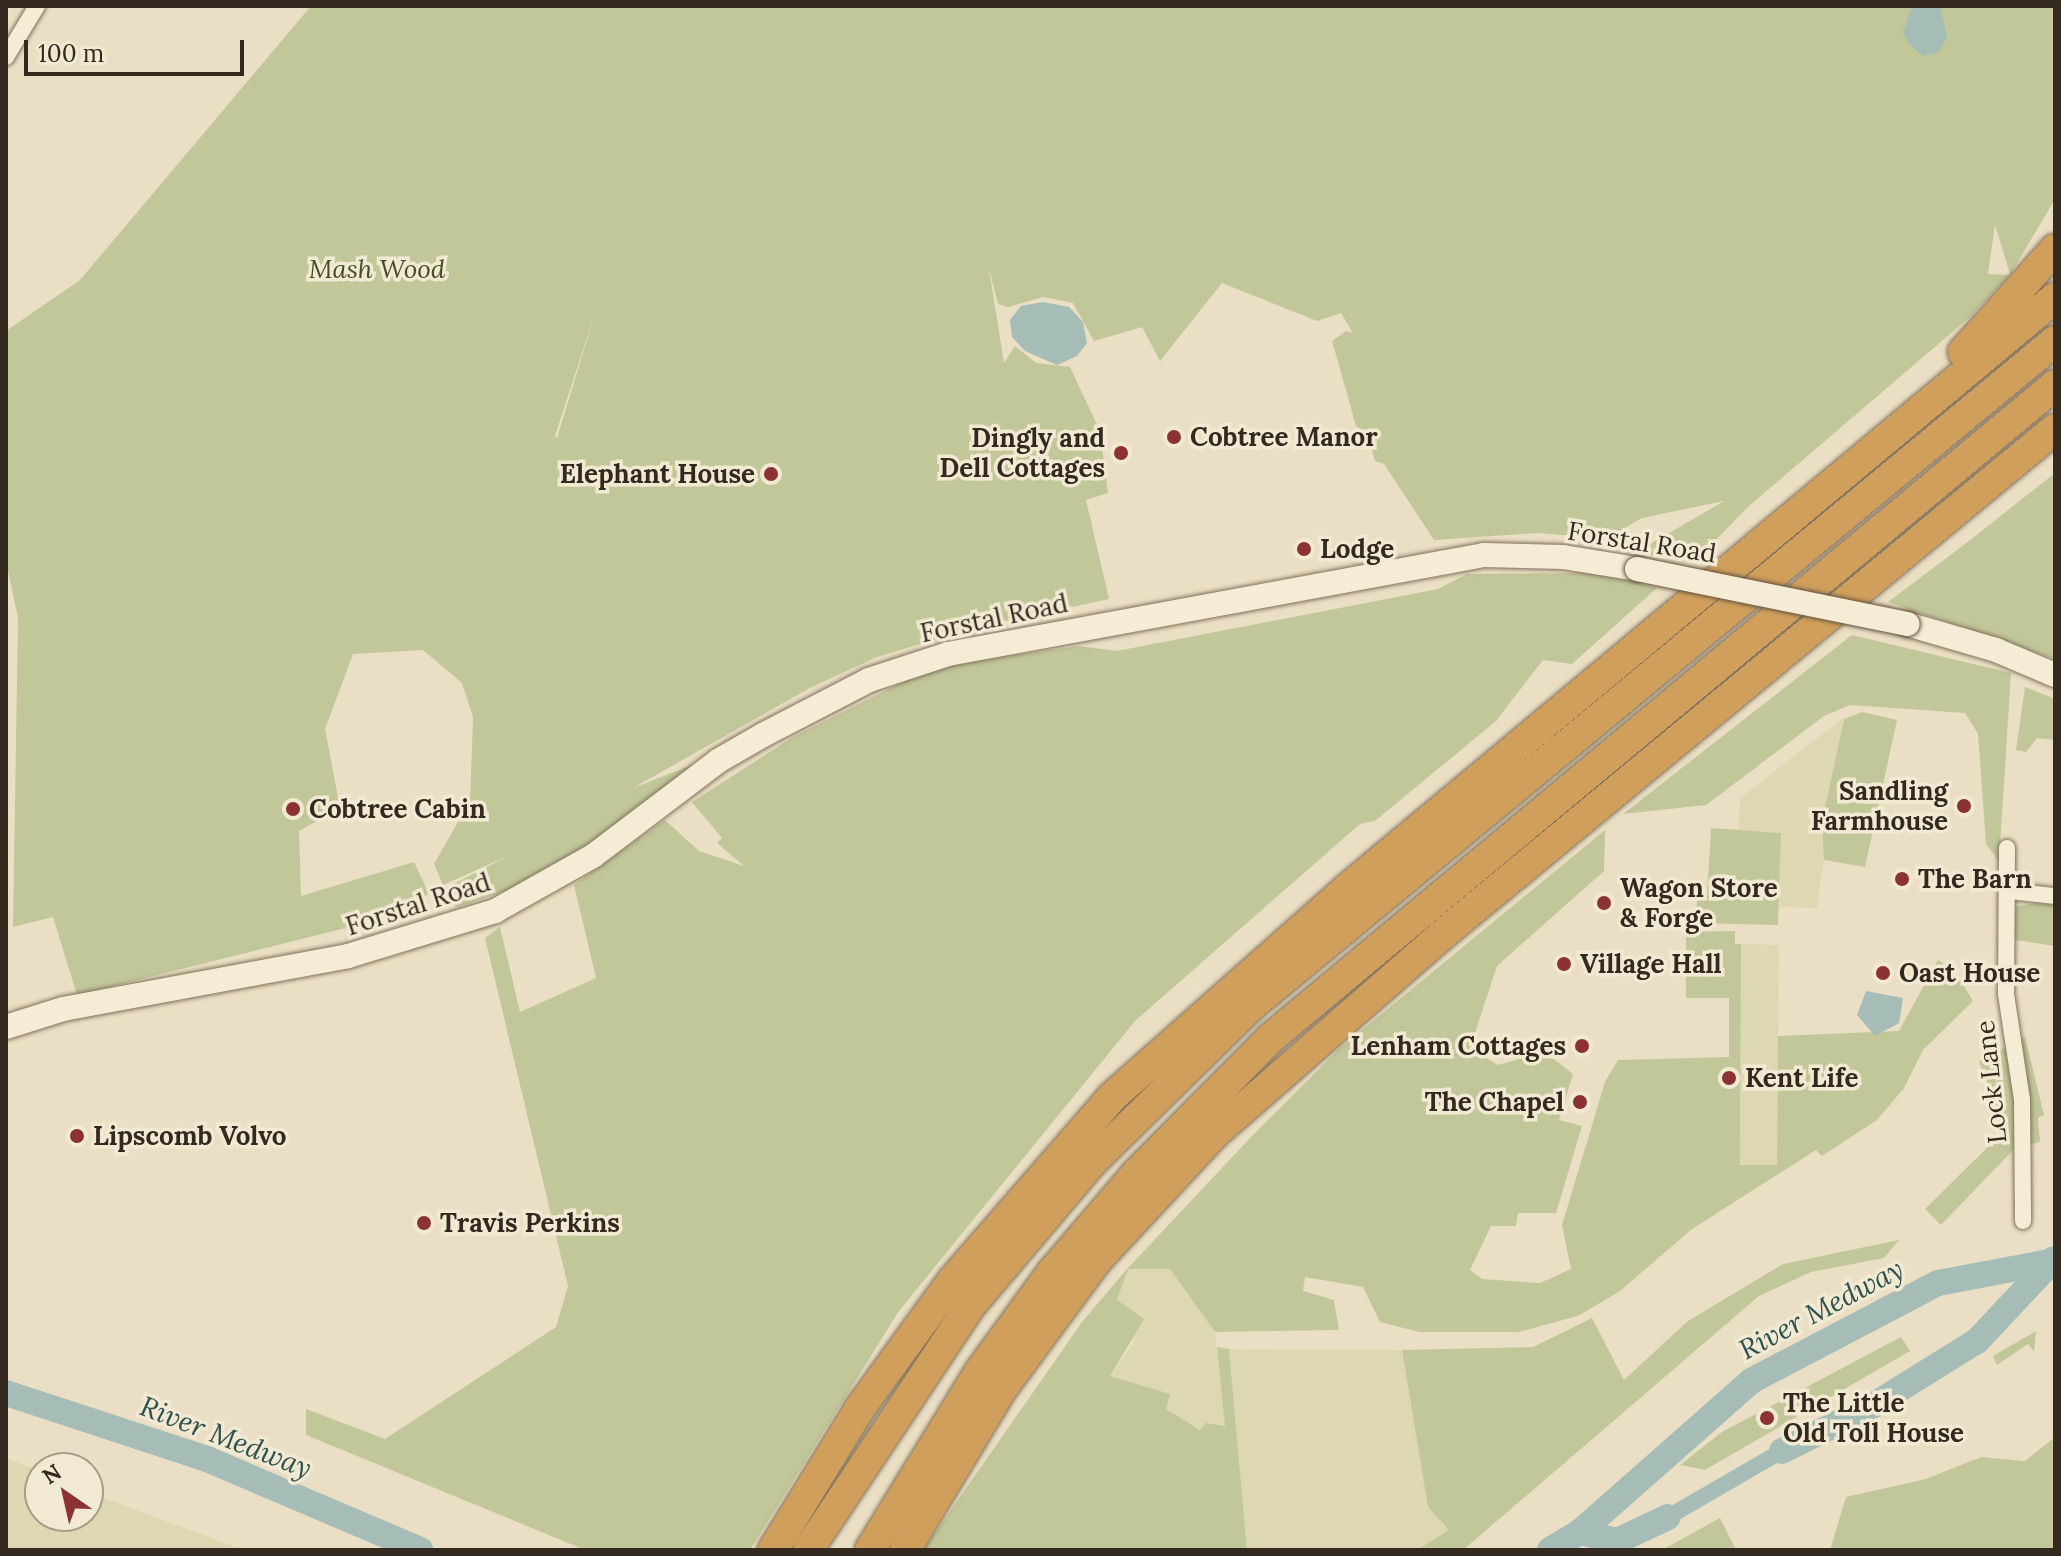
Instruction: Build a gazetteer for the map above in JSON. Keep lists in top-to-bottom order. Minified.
{"streets":{"street":["Forstal Road","Lock Lane"]},"water":["River Medway"],"parks":["Mash Wood"],"places":["Cobtree Manor","Dingly and Dell Cottages","Elephant House","Lodge","Sandling Farmhouse","Cobtree Cabin","The Barn","Wagon Store & Forge","Village Hall","Oast House","Lenham Cottages","Kent Life","The Chapel","Lipscomb Volvo","Travis Perkins","The Little Old Toll House"],"scale_bar":"100 m","north":"top left"}
